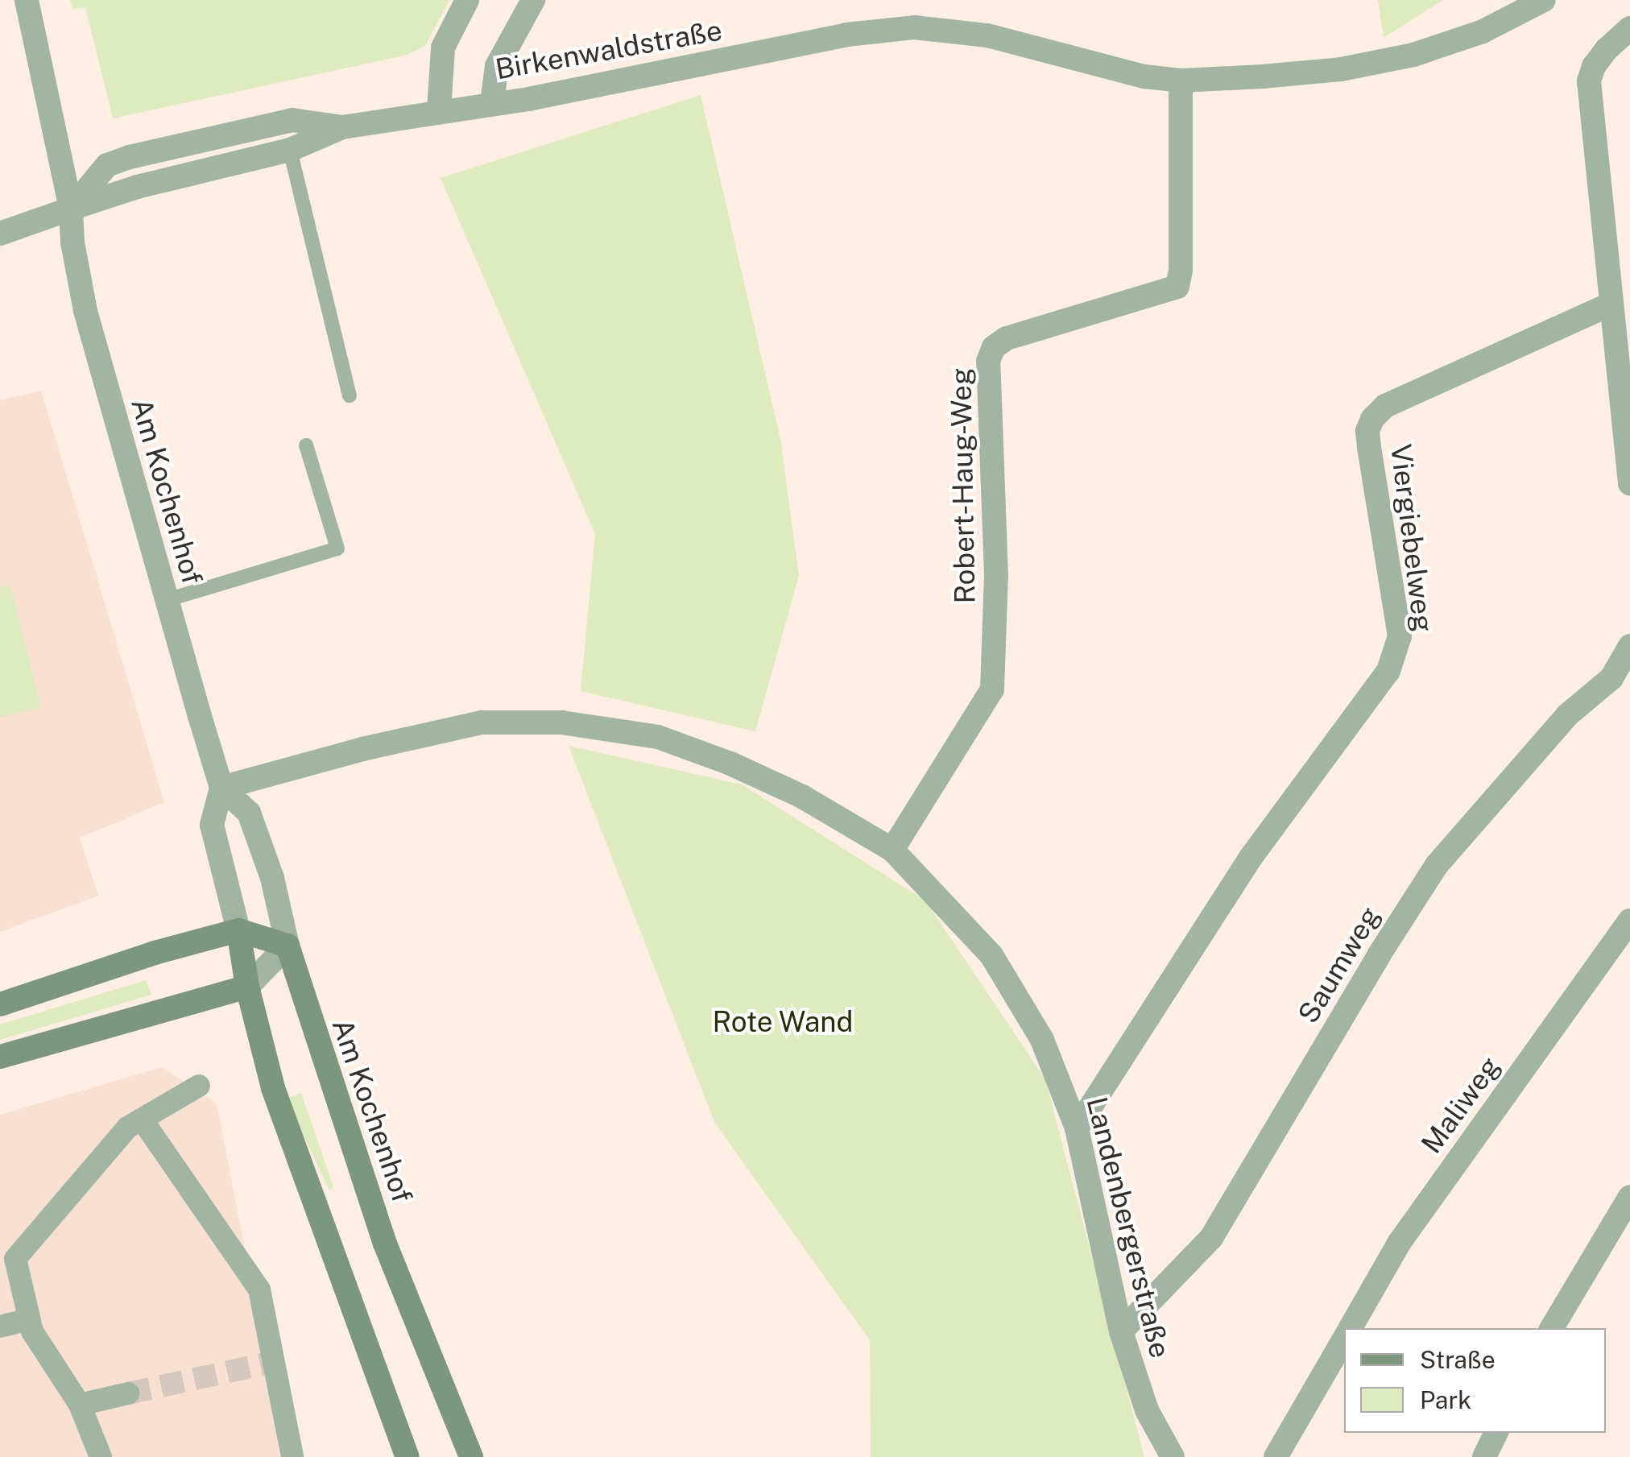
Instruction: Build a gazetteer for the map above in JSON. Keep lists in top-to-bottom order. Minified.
{"streets":{"main road":["Am Kochenhof"],"street":["Birkenwaldstraße","Robert-Haug-Weg","Viergiebelweg","Saumweg","Maliweg","Landenbergerstraße"]},"crossings":[["Birkenwaldstraße","Robert-Haug-Weg"],["Birkenwaldstraße","Am Kochenhof"],["Robert-Haug-Weg","Landenbergerstraße"],["Am Kochenhof","Landenbergerstraße"],["Viergiebelweg","Landenbergerstraße"],["Saumweg","Landenbergerstraße"]],"parks":["Rote Wand"],"legend":["Straße","Park"]}
